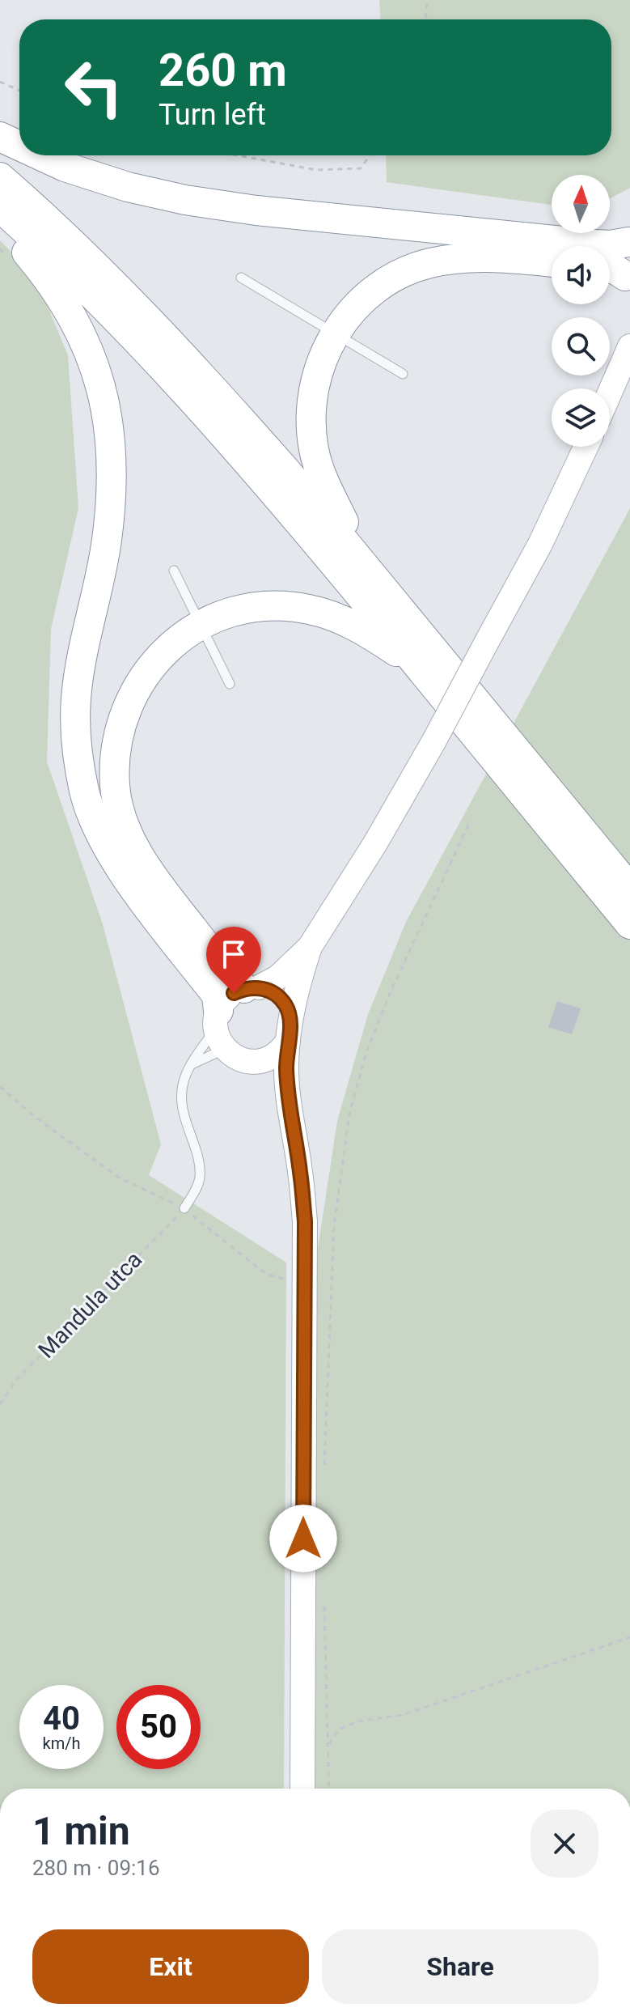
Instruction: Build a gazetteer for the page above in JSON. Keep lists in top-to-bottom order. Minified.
{"streets":{"path":["Mandula utca"]},"north":"top","page":{"turn":["260 m","Turn left"],"speed":"40 km/h","limit":"50","heading":["1 min","280 m · 09:16"],"buttons":["Exit","Share"]}}
